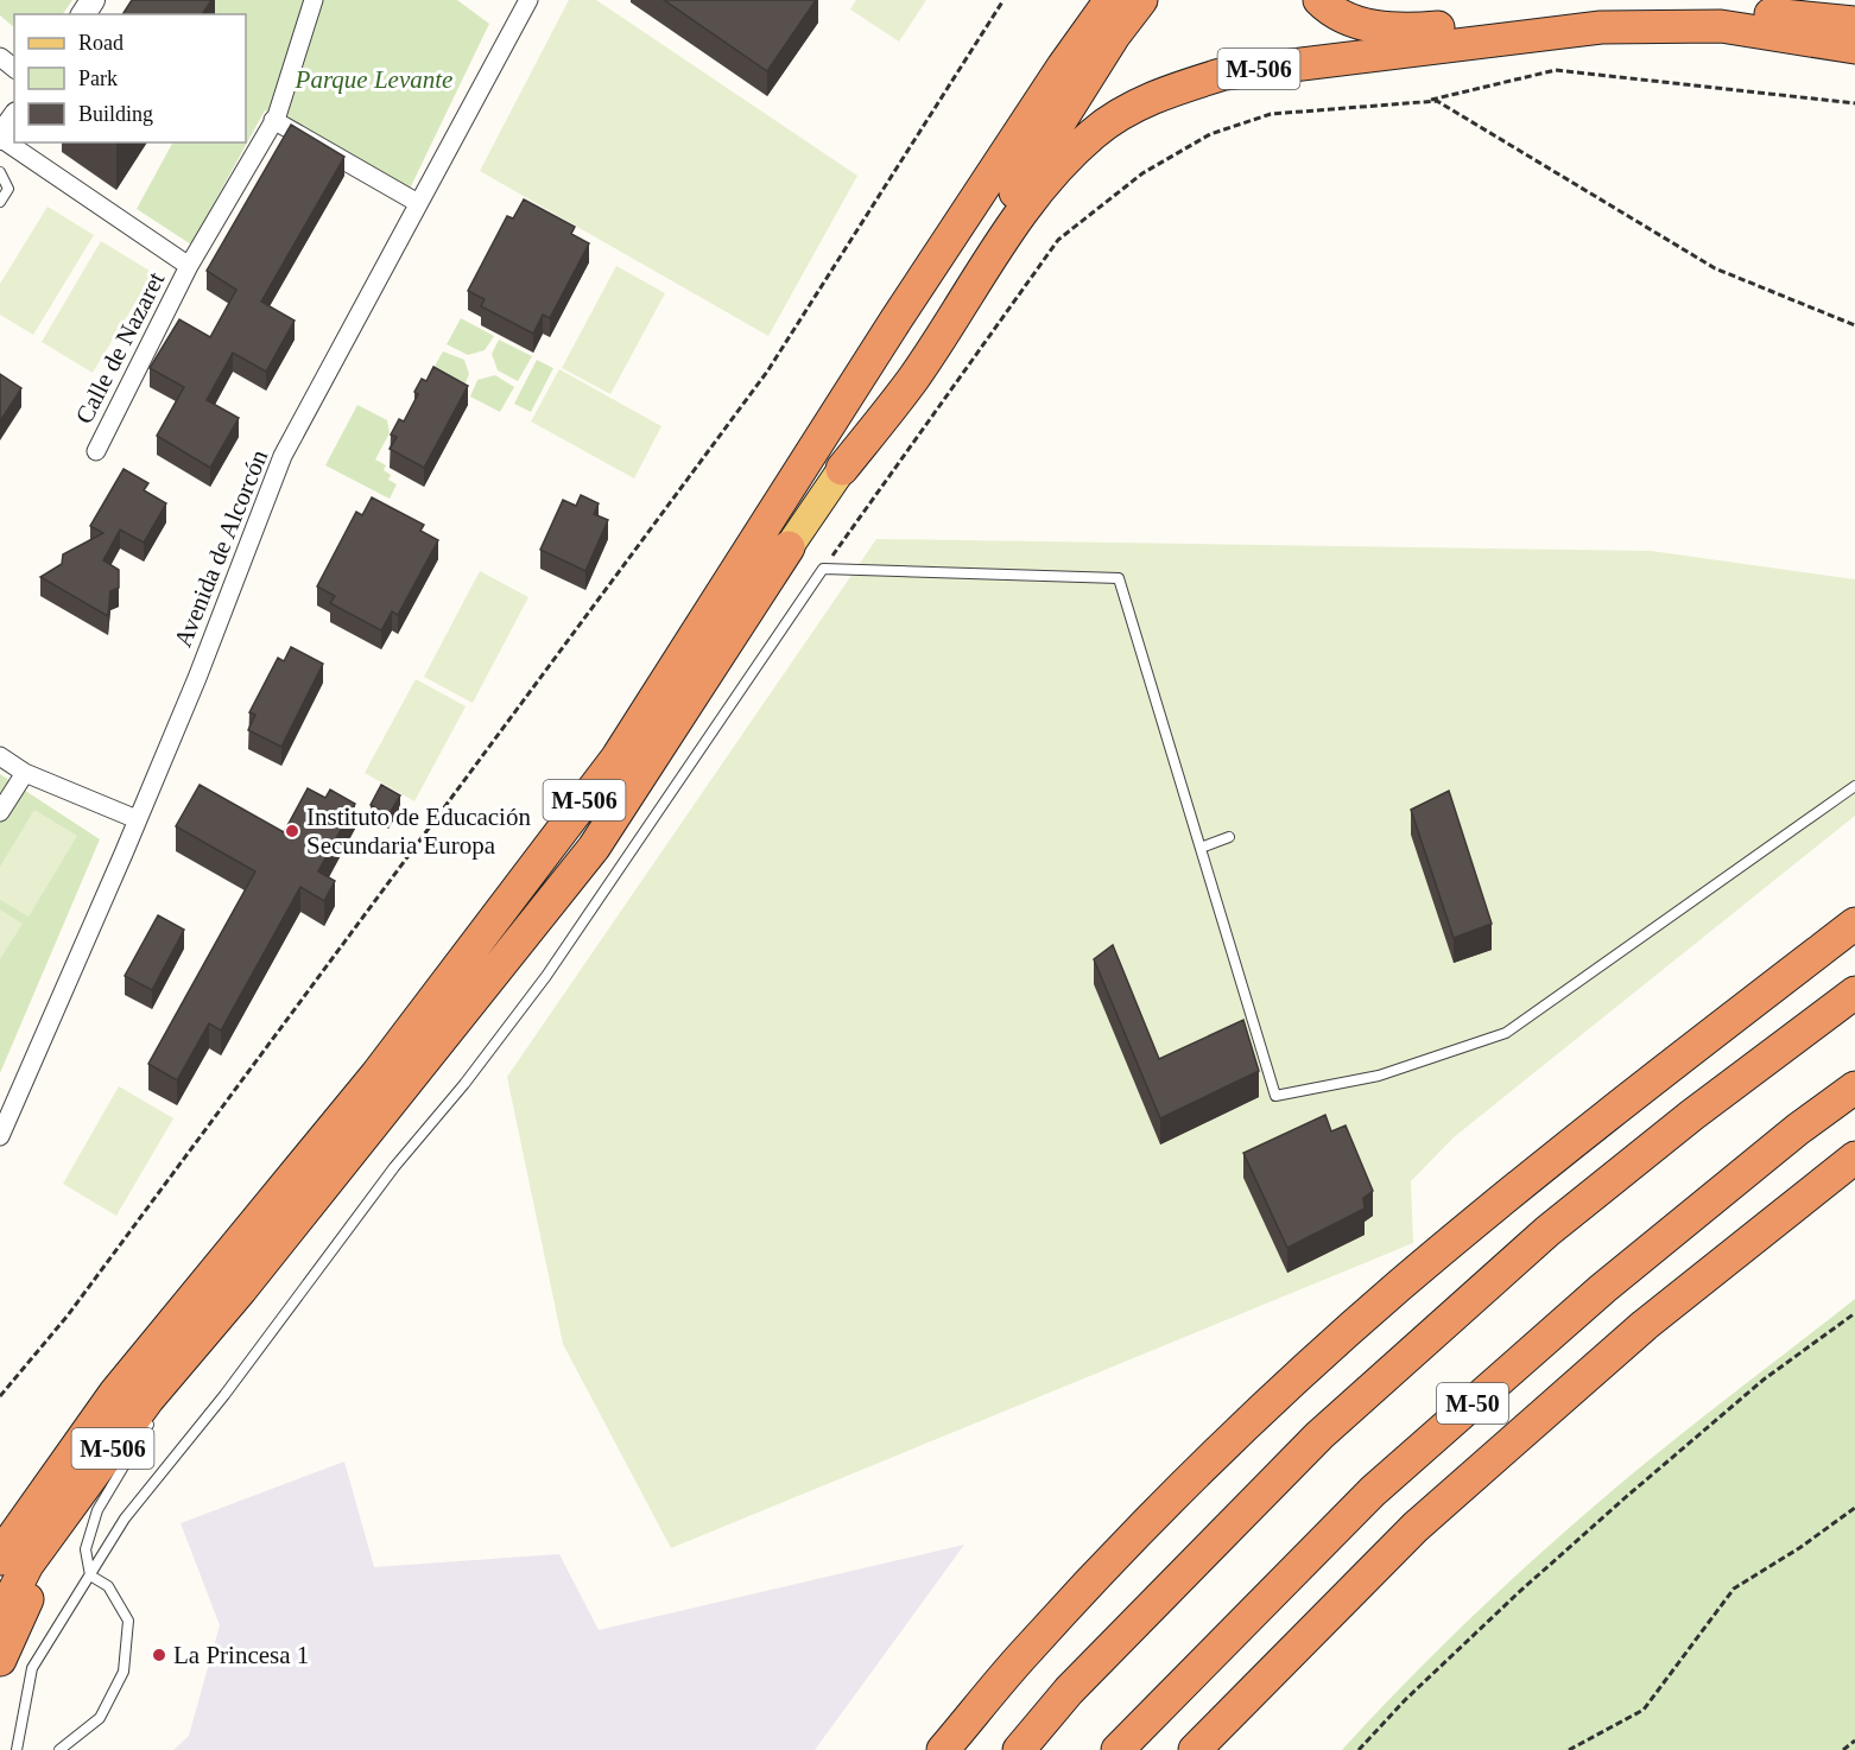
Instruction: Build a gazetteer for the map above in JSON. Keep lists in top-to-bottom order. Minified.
{"streets":{"highway":["M-506","M-50"],"street":["Calle de Nazaret","Avenida de Alcorcón"]},"parks":["Parque Levante"],"places":["Instituto de Educación Secundaria Europa","La Princesa 1"],"legend":["Road","Park","Building"]}
